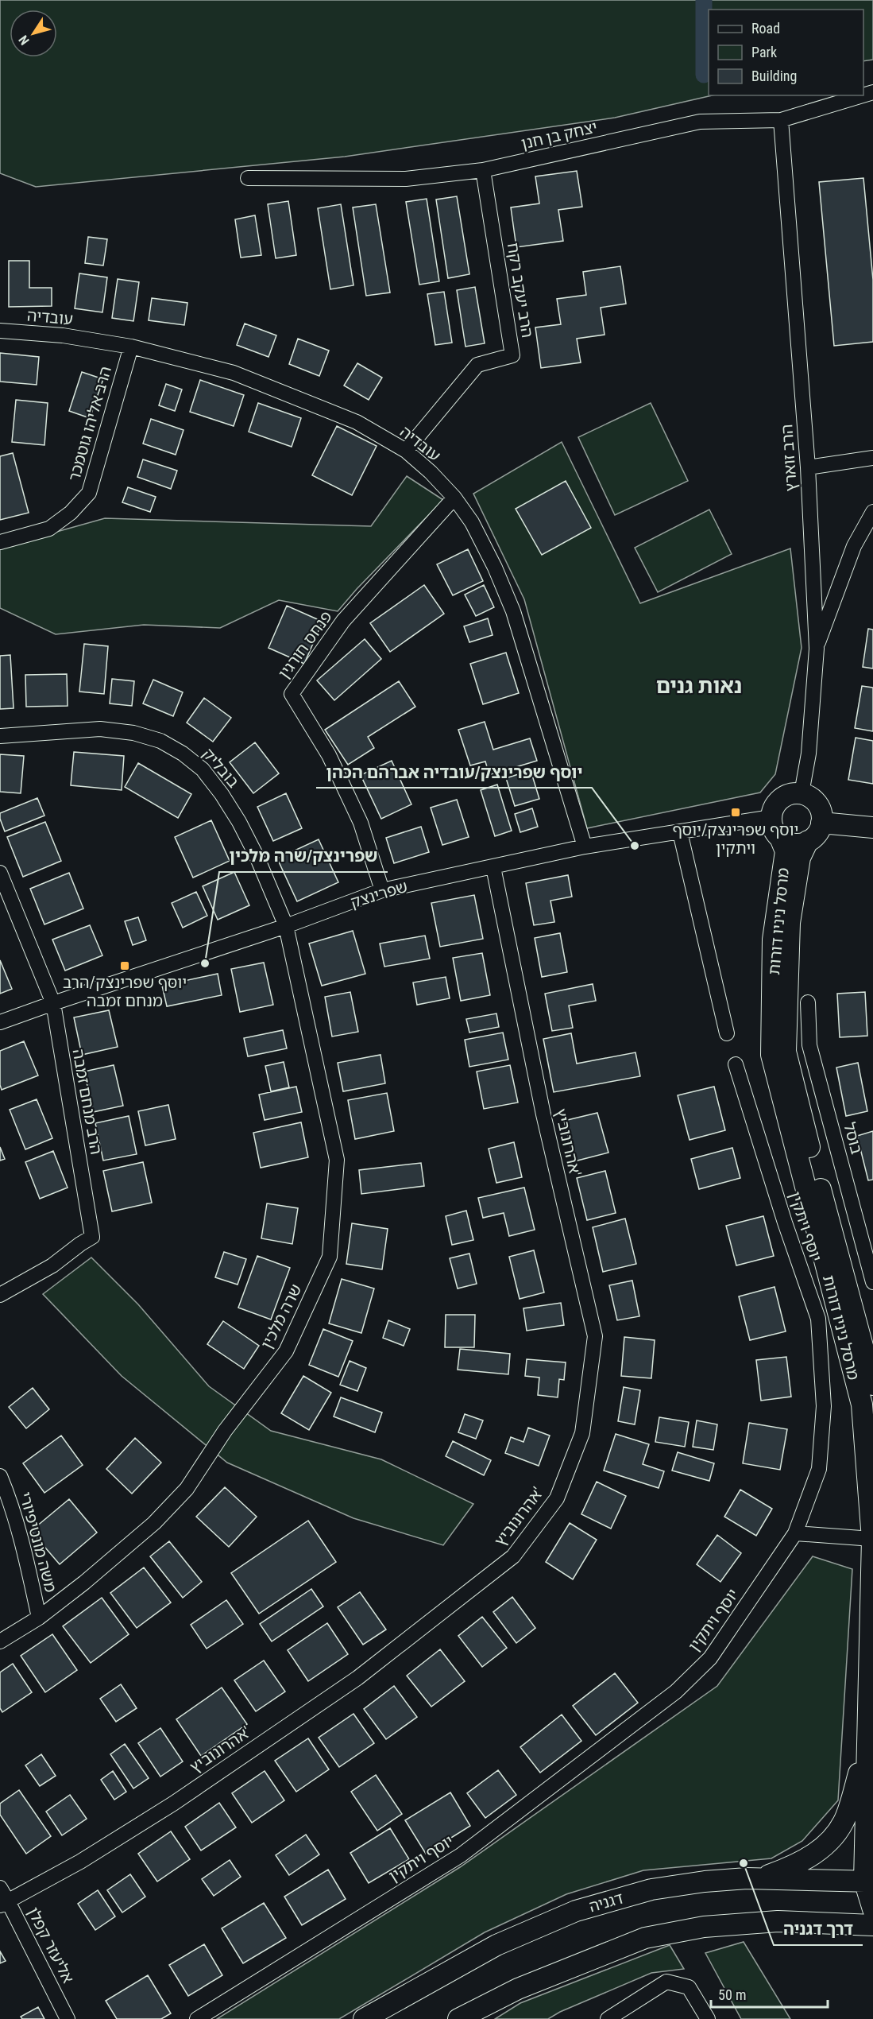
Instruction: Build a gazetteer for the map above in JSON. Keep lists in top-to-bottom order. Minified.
{"streets":{"street":["יצחק בן חנן","הרב יעקב רקח","עובדיה","הרב אליהו גוטמכר","הרב זוארץ","פנחס חורגין","בובליק","שפרינצק","מרסל ניניו דורות","הרב מנחם זמבה","בוסל","אהרונוביץ'","יוסף ויתקין","שרה מלכין","משה מונטיפיורי","דגניה","אליעזר קפלן"]},"crossings":[["יצחק בן חנן","הרב יעקב רקח"],["יצחק בן חנן","הרב זוארץ"],["הרב יעקב רקח","עובדיה"],["עובדיה","הרב אליהו גוטמכר"],["עובדיה","פנחס חורגין"],["עובדיה","שפרינצק"],["הרב זוארץ","שפרינצק"],["הרב זוארץ","מרסל ניניו דורות"],["פנחס חורגין","שפרינצק"],["בובליק","שפרינצק"],["בובליק","שרה מלכין"],["שפרינצק","מרסל ניניו דורות"],["שפרינצק","הרב מנחם זמבה"],["שפרינצק","אהרונוביץ'"],["שפרינצק","שרה מלכין"],["מרסל ניניו דורות","דגניה"],["אהרונוביץ'","אליעזר קפלן"],["שרה מלכין","משה מונטיפיורי"]],"districts":["נאות גנים"],"places":{"transit":["יוסף שפרינצק/יוסף ויתקין","יוסף שפרינצק/הרב מנחם זמבה"],"other":["יוסף שפרינצק/עובדיה אברהם הכהן","שפרינצק/שרה מלכין","דרך דגניה"]},"legend":["Road","Park","Building"],"scale_bar":"50 m","north":"bottom left"}
